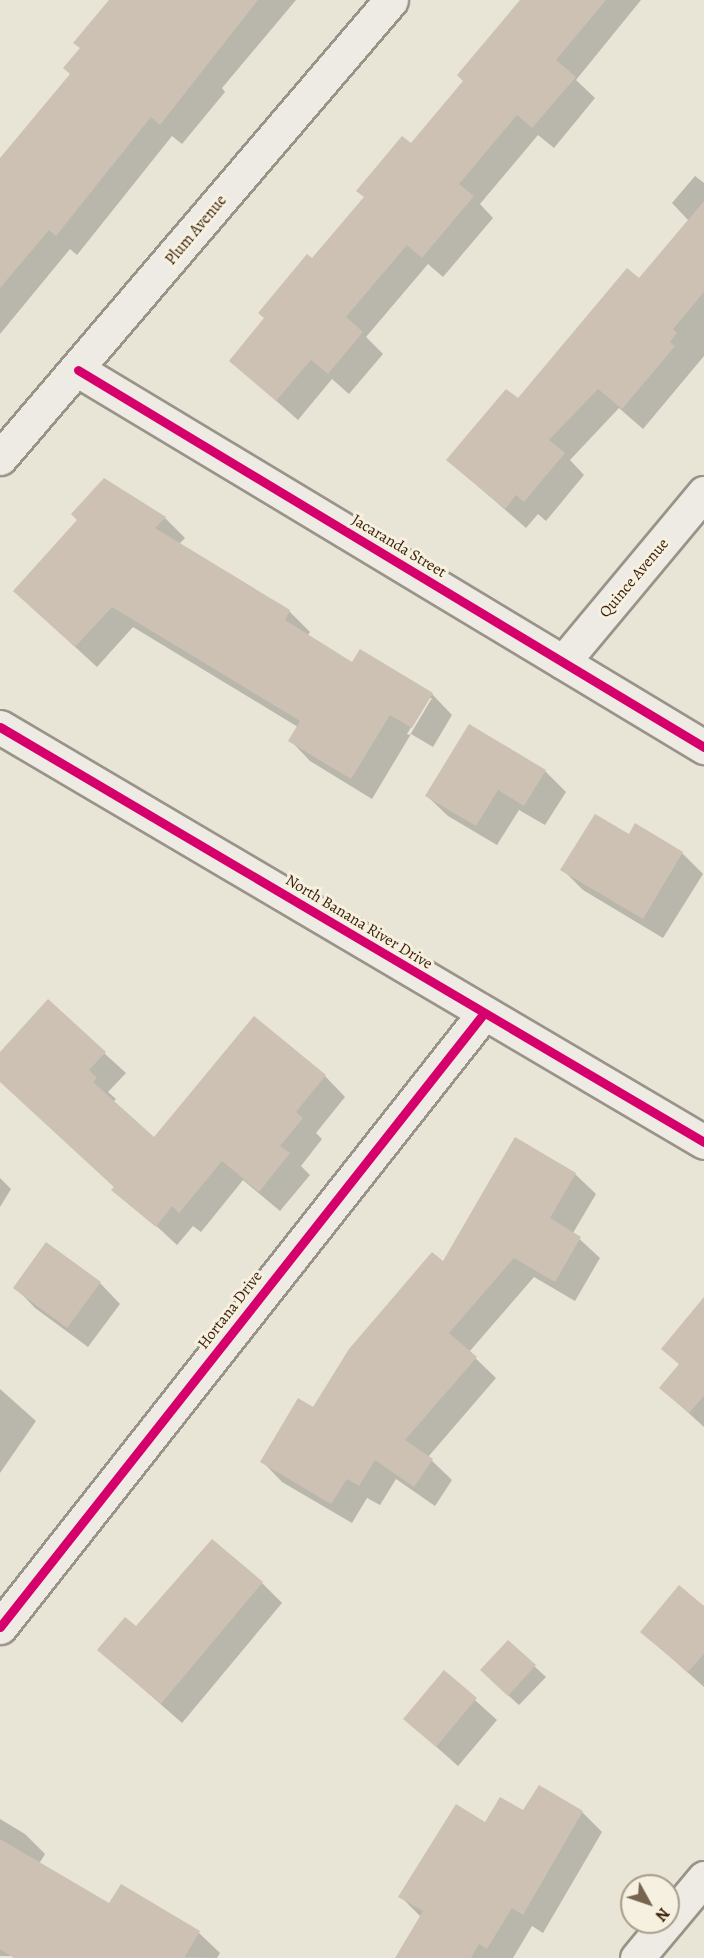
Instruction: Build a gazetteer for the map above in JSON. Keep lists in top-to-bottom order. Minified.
{"streets":{"street":["Plum Avenue","Jacaranda Street","Quince Avenue","North Banana River Drive","Hortana Drive"]},"crossings":[["Plum Avenue","Jacaranda Street"],["Jacaranda Street","Quince Avenue"],["North Banana River Drive","Hortana Drive"]],"north":"bottom right"}
